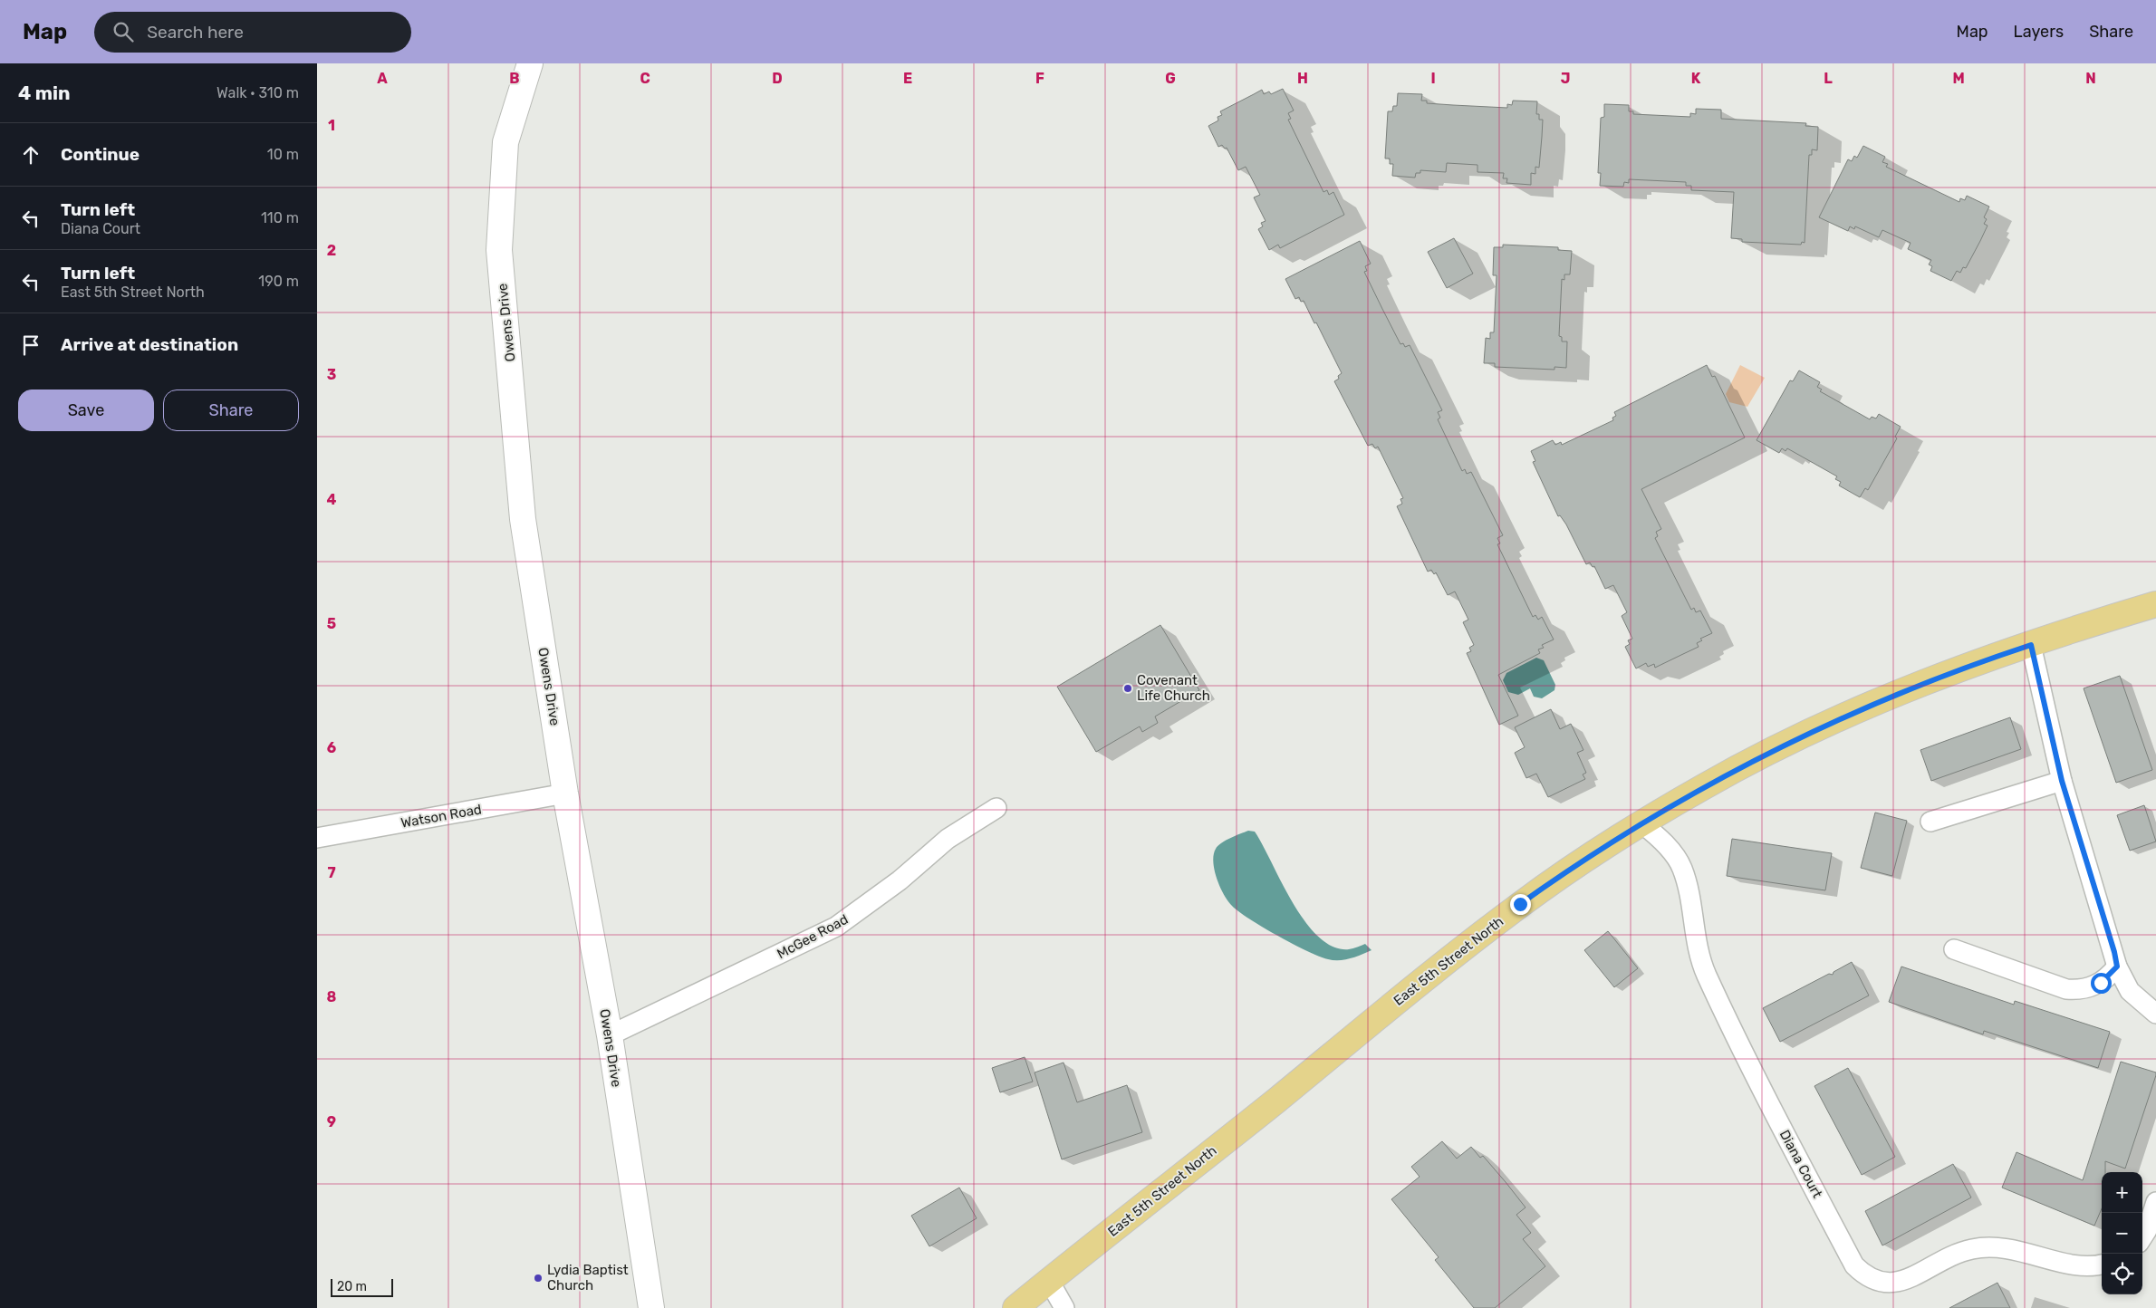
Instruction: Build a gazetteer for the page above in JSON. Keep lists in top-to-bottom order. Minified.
{"streets":{"main road":["East 5th Street North"],"street":["Owens Drive","Watson Road","McGee Road","Diana Court"]},"crossings":[["Owens Drive","Watson Road"],["Owens Drive","McGee Road"],["East 5th Street North","Diana Court"]],"places":["Covenant Life Church","Lydia Baptist Church"],"scale_bar":"20 m","page":{"header":"Map","search":"Search here","nav":["Map","Layers","Share"],"heading":["4 min","Walk · 310 m"],"list":[["Continue","10 m"],["Turn left","Diana Court","110 m"],["Turn left","East 5th Street North","190 m"],"Arrive at destination"],"buttons":["Save","Share"],"map_buttons":["+","−"],"scale":"20 m"},"grid":{"columns":["A","B","C","D","E","F","G","H","I","J","K","L","M","N"],"rows":["1","2","3","4","5","6","7","8","9"]}}
